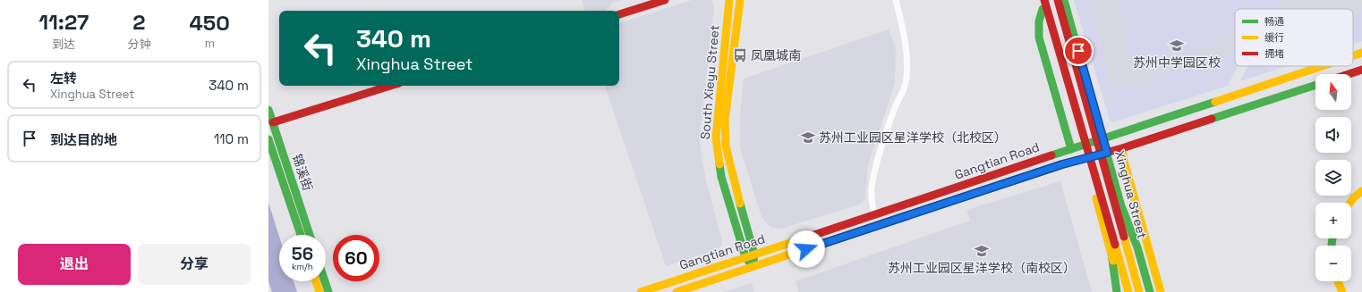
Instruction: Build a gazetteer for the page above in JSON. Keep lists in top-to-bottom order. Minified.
{"streets":{"main road":["South Xieyu Street","Gangtian Road","锦溪街","Xinghua Street"]},"crossings":[["South Xieyu Street","Gangtian Road"],["Gangtian Road","Xinghua Street"]],"places":{"school or university":["苏州中学园区校","苏州工业园区星洋学校（北校区）","苏州工业园区星洋学校（南校区）"],"bus stop":["凤凰城南"]},"legend":["畅通","缓行","拥堵"],"north":"top","page":{"eta":["11:27","到达","2","分钟","450","m"],"turn":["340 m","Xinghua Street"],"list":[{"name":"左转","note":"Xinghua Street","value":"340 m"},{"name":"到达目的地","value":"110 m"}],"map_buttons":["+","−"],"speed":"56 km/h","limit":"60","buttons":["退出","分享"]}}
